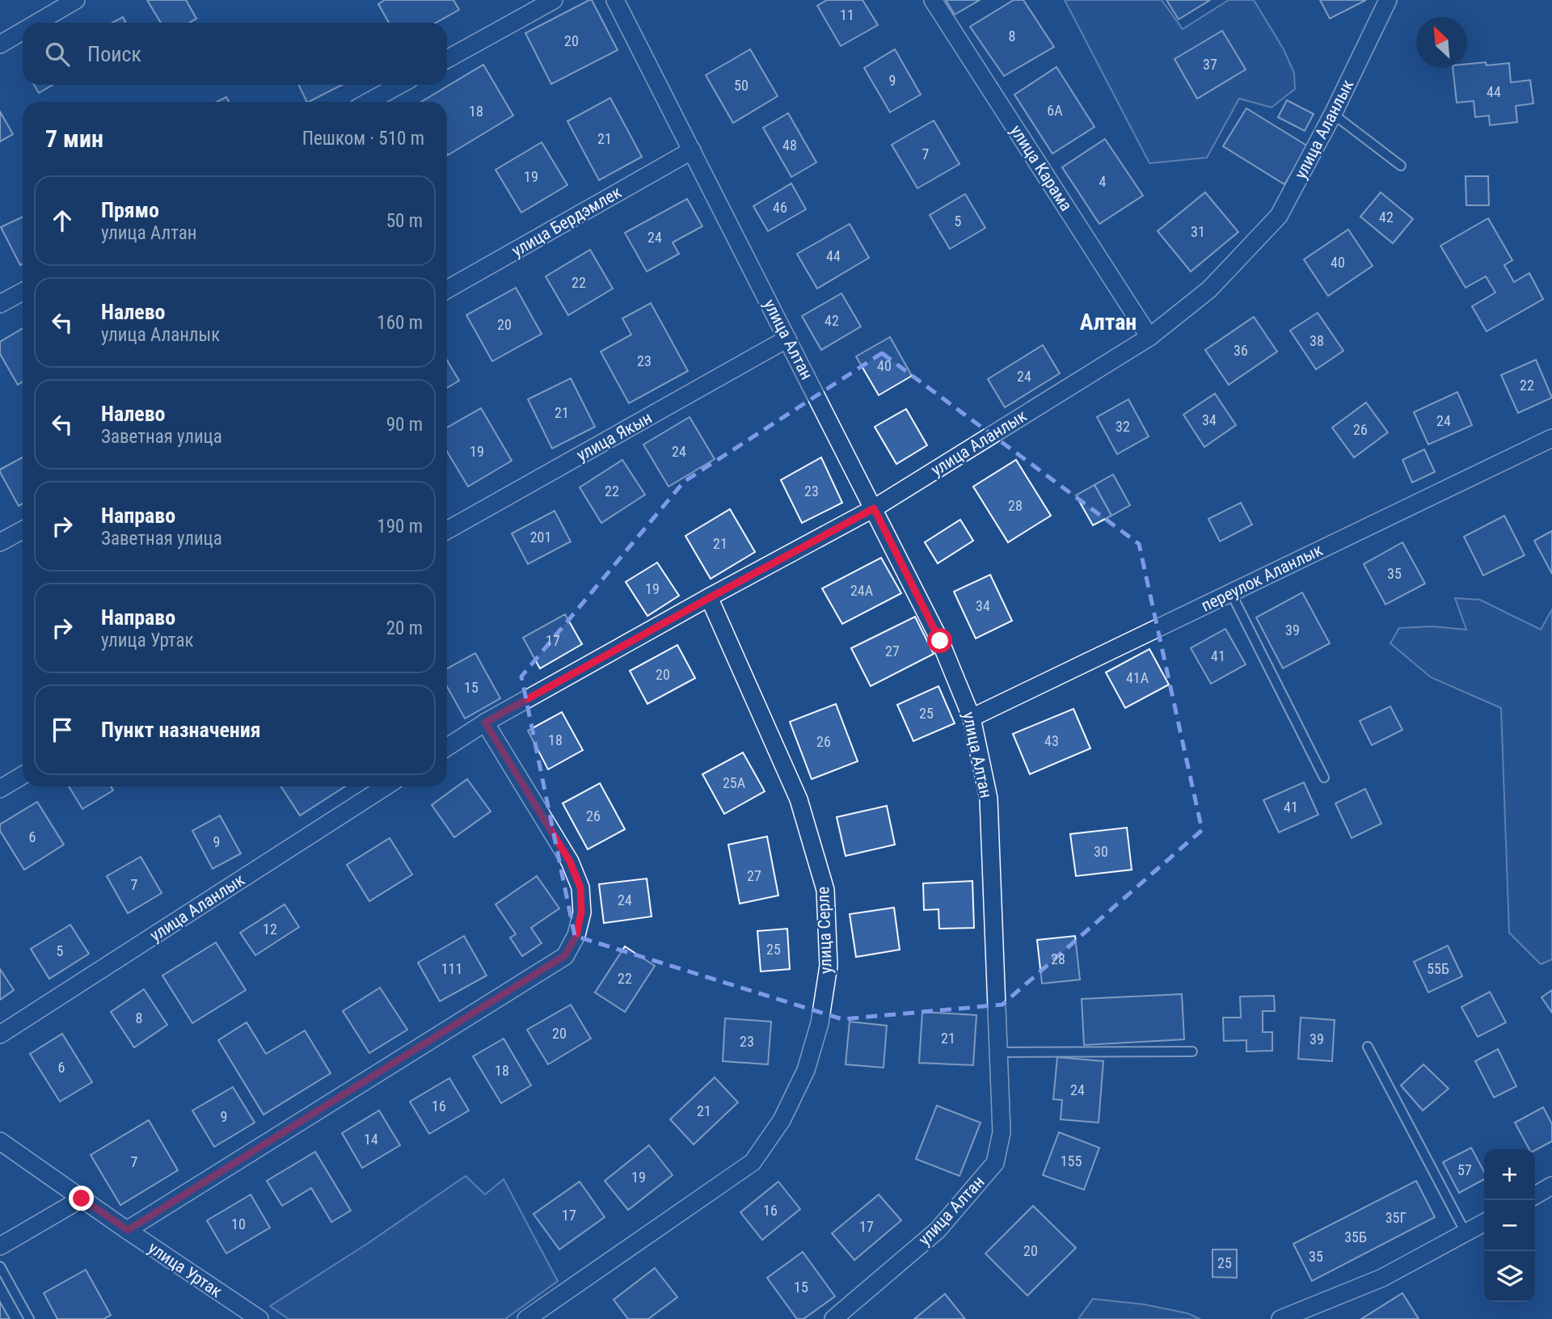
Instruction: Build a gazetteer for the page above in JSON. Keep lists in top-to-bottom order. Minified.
{"streets":{"street":["улица Аланлык","улица Карама","улица Бердэмлек","улица Алтан","улица Якын","переулок Аланлык","улица Серле","улица Уртак"]},"crossings":[["улица Аланлык","улица Карама"],["улица Аланлык","улица Алтан"],["улица Аланлык","улица Серле"],["улица Бердэмлек","улица Алтан"],["улица Алтан","улица Якын"],["улица Алтан","переулок Аланлык"]],"districts":["Алтан"],"house_numbers":["11","8","20","37","9","50","44","6А","18","21","48","7","19","4","46","42","5","31","24","44","40","22","42","20","38","36","23","40","24","22","21","34","24","32","26","19","24","22","23","28","201","21","35","19","24А","34","39","17","27","41","20","41А","15","25","18","43","26","25А","41","26","6","9","30","27","7","24","12","25","5","28","111","55Б","22","8","20","21","39","23","6","18","24","16","21","9","14","155","7","57","19","16","17","35Г","10","17","35Б","20","35","25","15"],"north":"top left","page":{"search":"Поиск","heading":["7 мин","Пешком · 510 m"],"list":[["Прямо","улица Алтан","50 m"],["Налево","улица Аланлык","160 m"],["Налево","Заветная улица","90 m"],["Направо","Заветная улица","190 m"],["Направо","улица Уртак","20 m"],"Пункт назначения"],"map_buttons":["+","−"]}}
